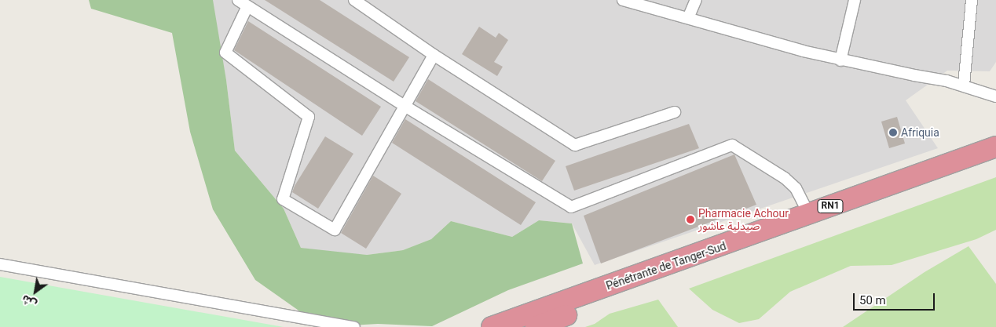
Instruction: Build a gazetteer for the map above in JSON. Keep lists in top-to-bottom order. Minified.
{"streets":{"highway":["RN1","Pénétrante de Tanger-Sud"]},"places":["Afriquia","Pharmacie Achour صيدلية عاشور"],"scale_bar":"50 m","north":"bottom left"}
